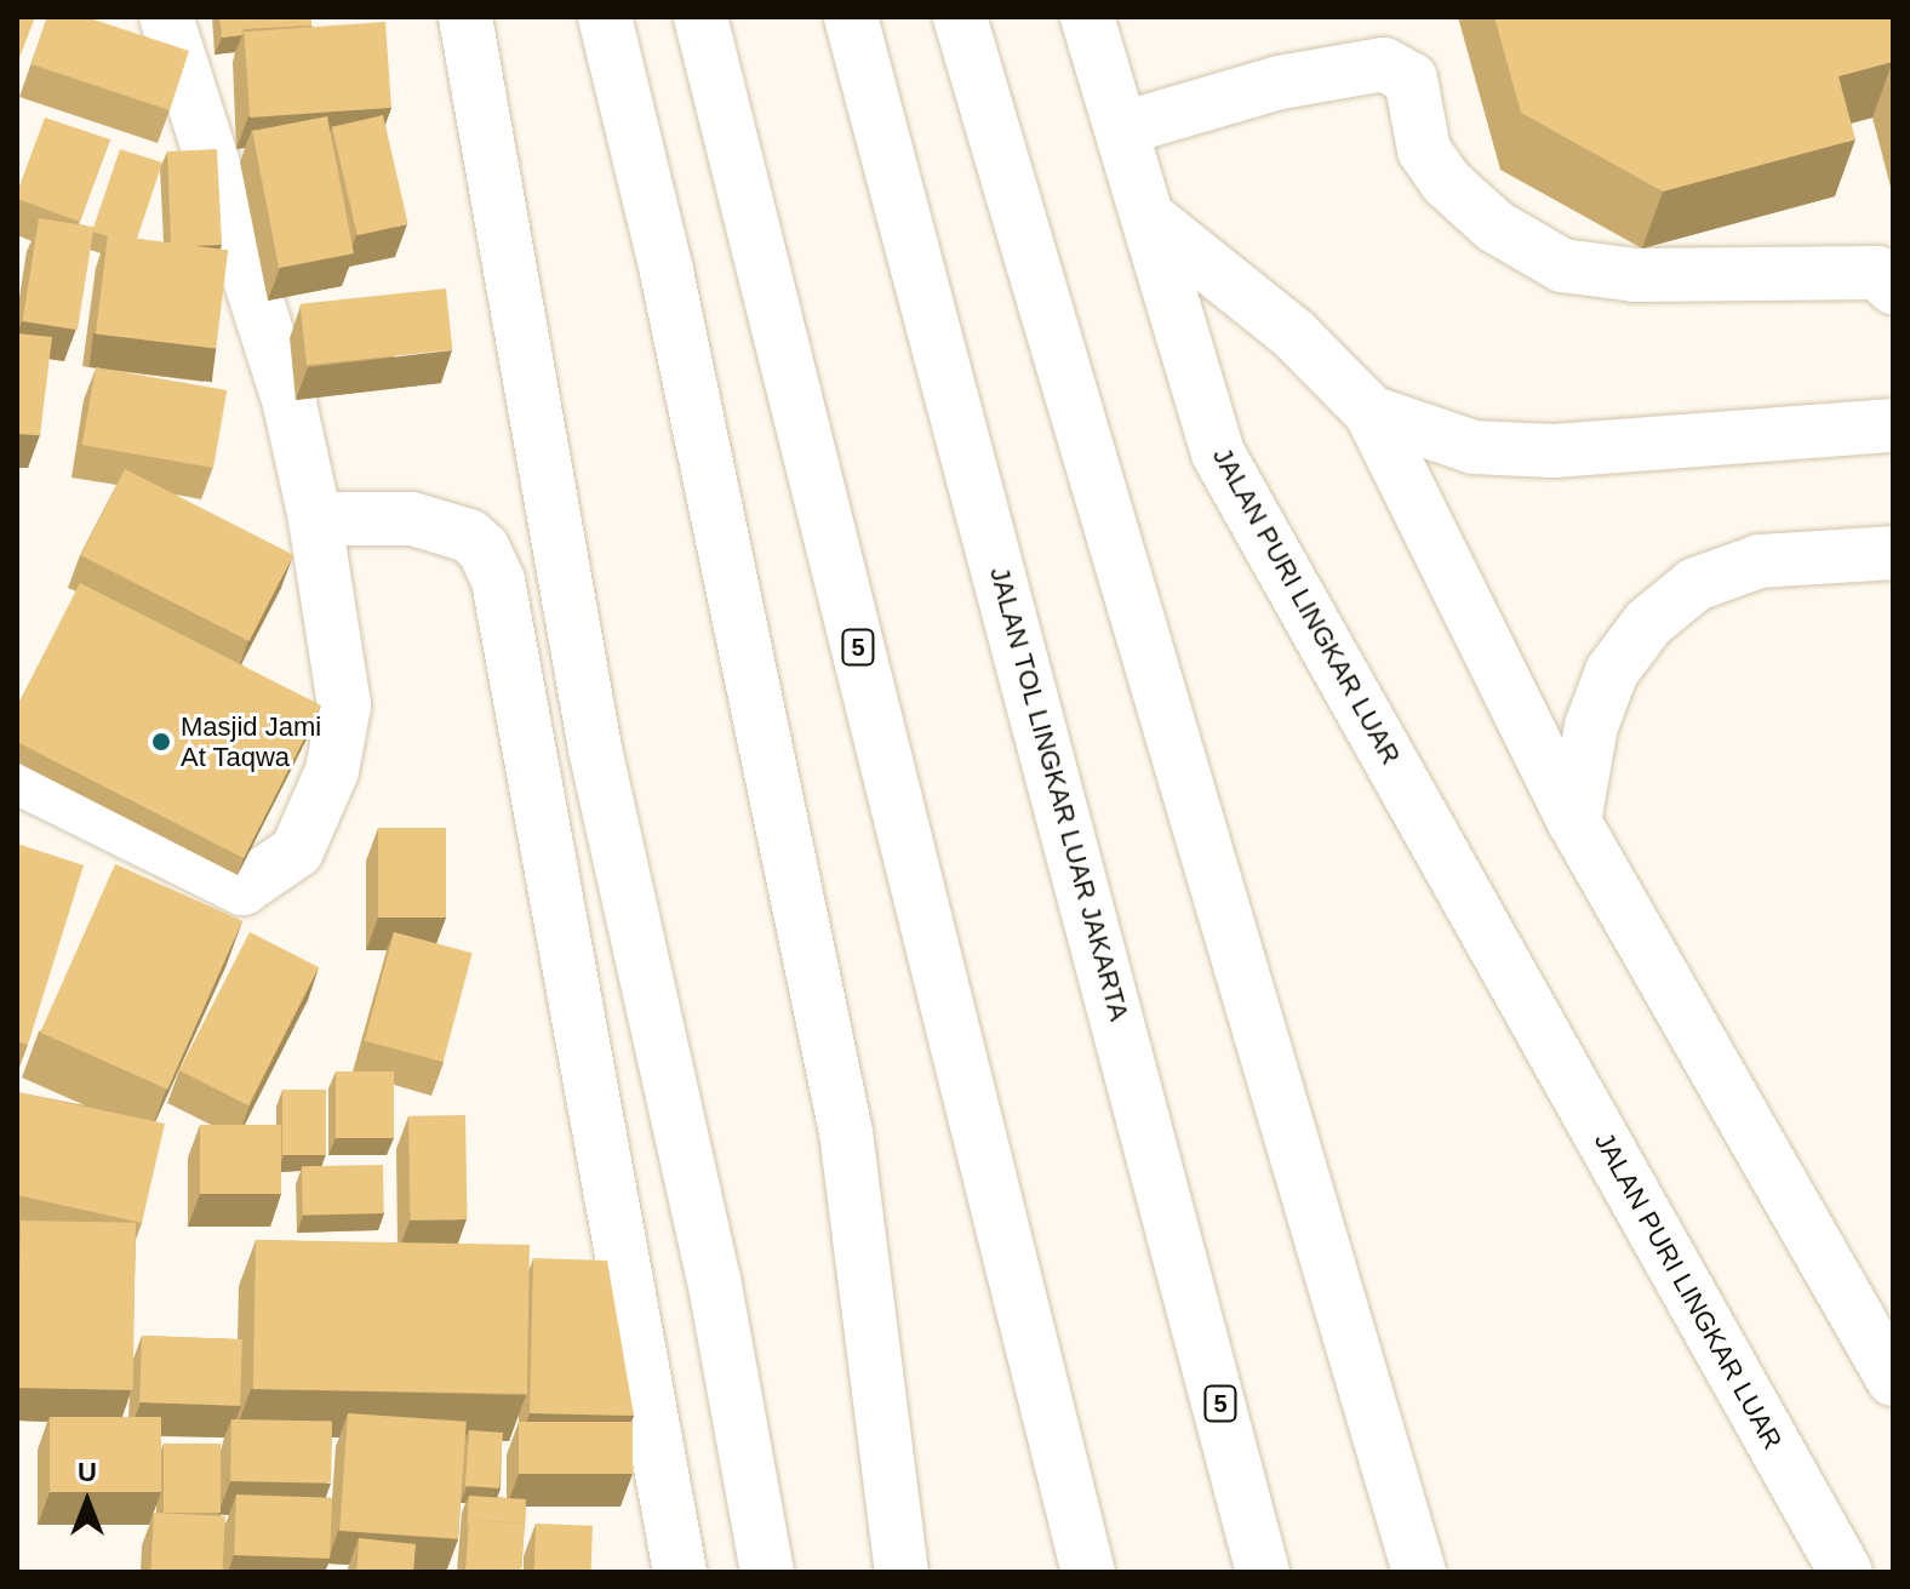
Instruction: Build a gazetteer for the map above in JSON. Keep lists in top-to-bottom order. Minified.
{"streets":{"main road":["JALAN PURI LINGKAR LUAR","5","JALAN TOL LINGKAR LUAR JAKARTA"]},"places":["Masjid Jami At Taqwa"],"north":"top"}
